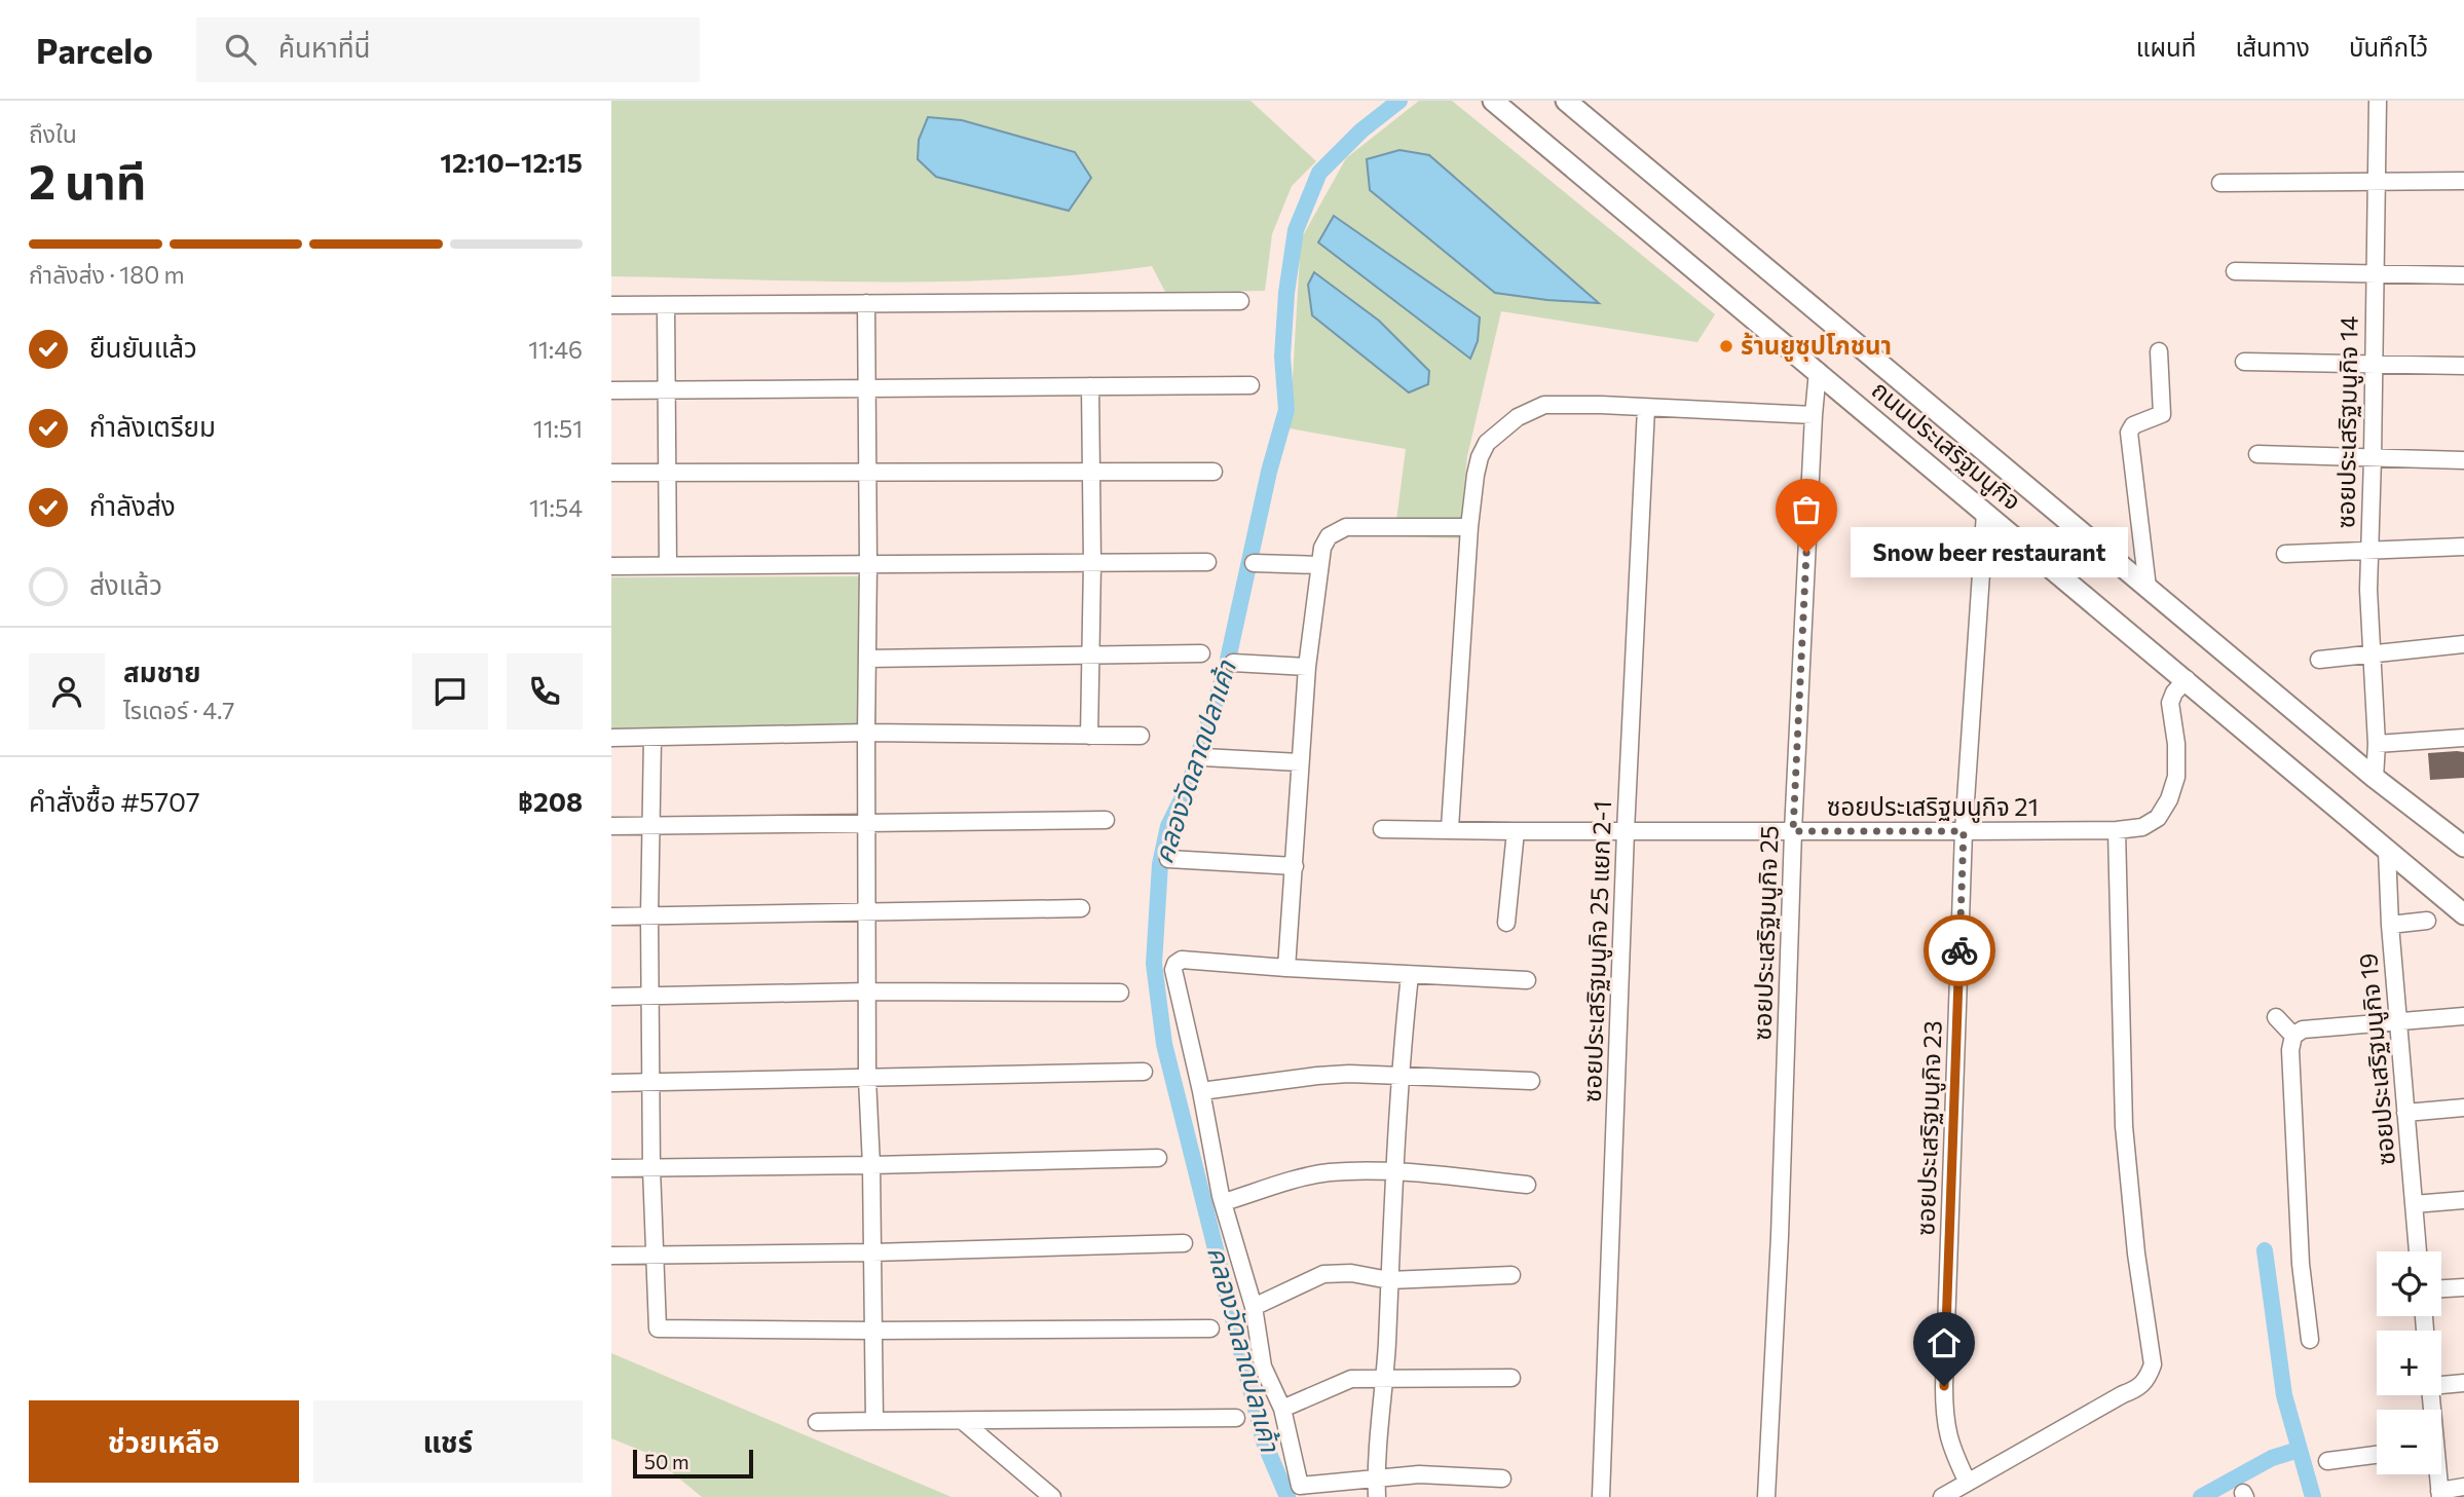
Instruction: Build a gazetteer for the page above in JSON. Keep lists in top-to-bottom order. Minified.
{"streets":{"main road":["ถนนประเสริฐมนูกิจ"],"street":["ซอยประเสริฐมนูกิจ 14","ซอยประเสริฐมนูกิจ 21","ซอยประเสริฐมนูกิจ 25","ซอยประเสริฐมนูกิจ 25 แยก 2-1","ซอยประเสริฐมนูกิจ 19","ซอยประเสริฐมนูกิจ 23"]},"crossings":[["ซอยประเสริฐมนูกิจ 14","ถนนประเสริฐมนูกิจ"],["ถนนประเสริฐมนูกิจ","ซอยประเสริฐมนูกิจ 21"],["ถนนประเสริฐมนูกิจ","ซอยประเสริฐมนูกิจ 25"],["ถนนประเสริฐมนูกิจ","ซอยประเสริฐมนูกิจ 19"],["ถนนประเสริฐมนูกิจ","ซอยประเสริฐมนูกิจ 23"],["ซอยประเสริฐมนูกิจ 21","ซอยประเสริฐมนูกิจ 25"],["ซอยประเสริฐมนูกิจ 21","ซอยประเสริฐมนูกิจ 25 แยก 2-1"],["ซอยประเสริฐมนูกิจ 21","ซอยประเสริฐมนูกิจ 23"]],"water":["คลองวัดลาดปลาเค้า"],"places":["ร้านยูซุปโภชนา","Snow beer restaurant"],"scale_bar":"50 m","page":{"header":"Parcelo","search":"ค้นหาที่นี่","nav":["แผนที่","เส้นทาง","บันทึกไว้"],"heading":["2 นาที","ถึงใน","12:10–12:15"],"panel":["สมชาย","ไรเดอร์ · 4.7","คำสั่งซื้อ #5707","฿208"],"bar":"กำลังส่ง · 180 m","list":[["ยืนยันแล้ว","11:46"],["กำลังเตรียม","11:51"],["กำลังส่ง","11:54"],"ส่งแล้ว"],"bubble":"Snow beer restaurant","map_buttons":["+","−"],"buttons":["ช่วยเหลือ","แชร์"],"scale":"50 m"}}
